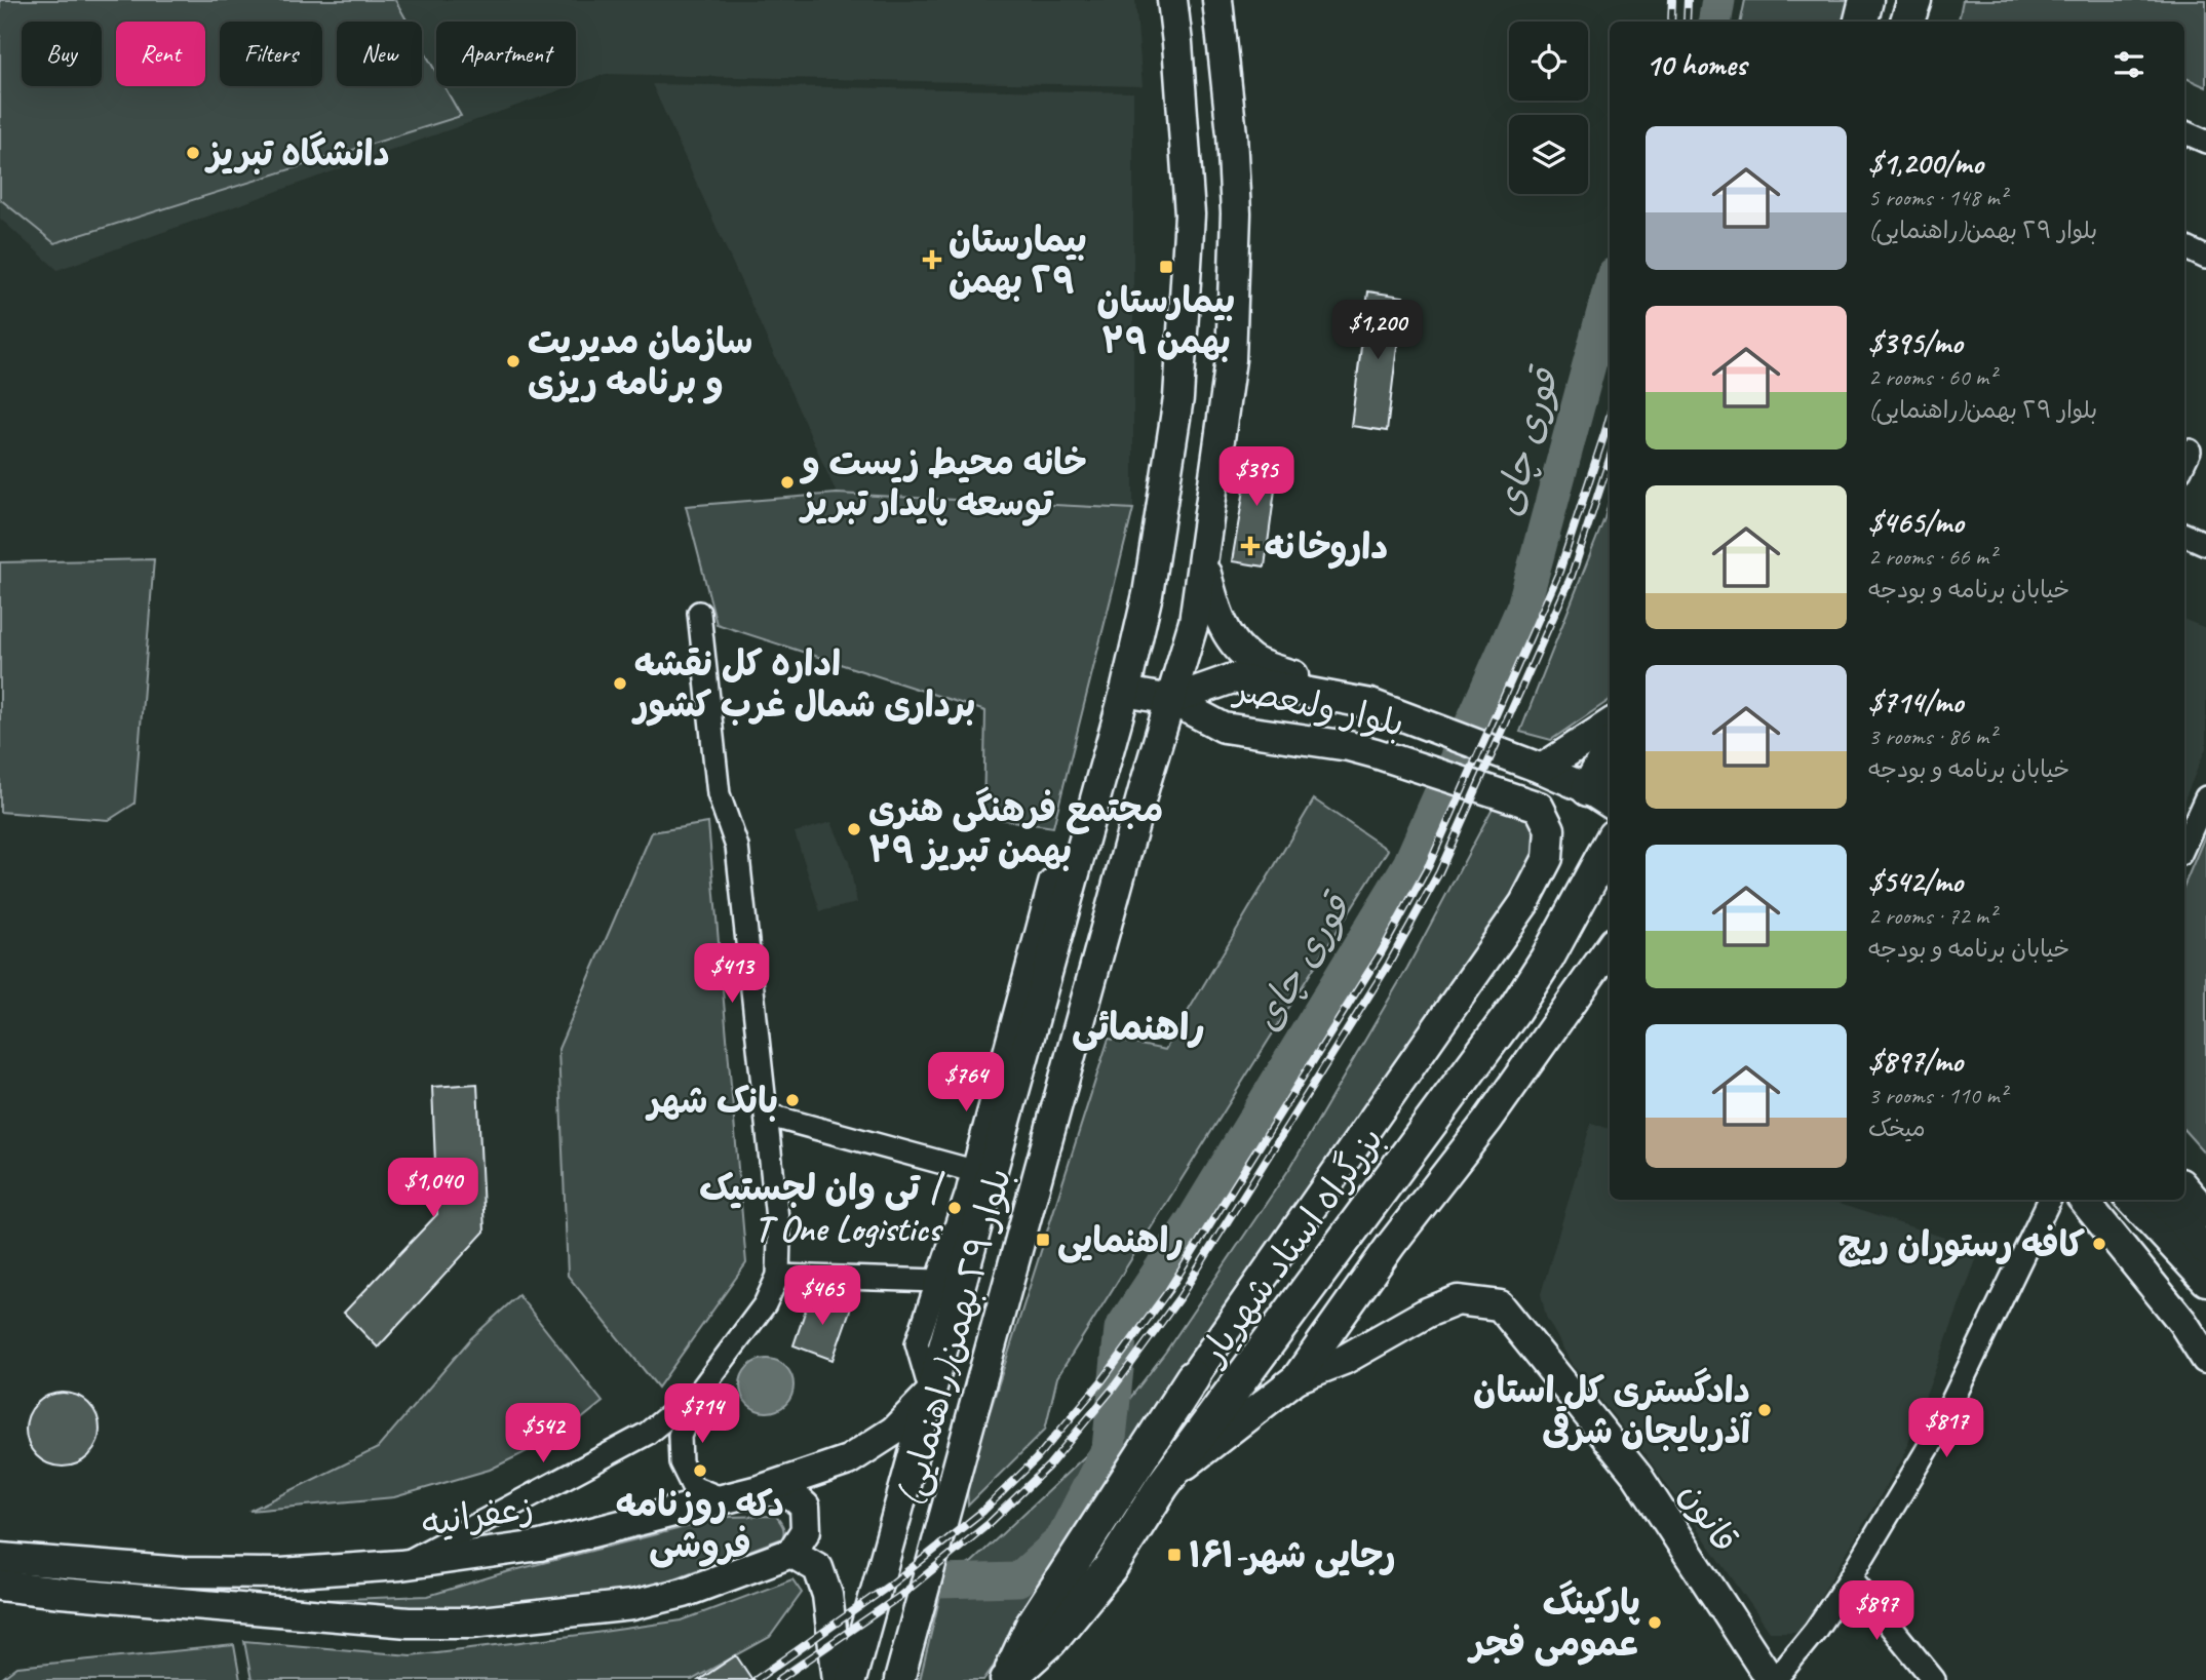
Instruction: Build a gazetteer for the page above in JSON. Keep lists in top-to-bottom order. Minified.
{"streets":{"highway":["بزرگراه استاد شهریار"],"main road":["بلوار ولىعصر","بلوار ٢٩ بهمن(راهنمایی)","زعفرانیه","قانون"]},"crossings":[["بلوار ولىعصر","بزرگراه استاد شهریار"],["بلوار ولىعصر","بلوار ٢٩ بهمن(راهنمایی)"],["بلوار ٢٩ بهمن(راهنمایی)","زعفرانیه"]],"districts":["راهنمائی"],"water":["قوری چای"],"places":{"other":["دانشگاه تبریز","سازمان مدیریت و برنامه ریزی","خانه محیط زیست و توسعه پایدار تبریز","اداره کل نقشه برداری شمال غرب کشور","مجتمع فرهنگی هنری ۲۹ بهمن تبریز","بانک شهر","تی وان لجستیک | T One Logistics","کافه رستوران ریچ","دادگستری کل استان آذربایجان شرقی","دکه روزنامه فروشی","پارکینگ عمومی فجر"],"health":["بیمارستان ٢٩ بهمن","داروخانه"],"transit":["بیمارستان ۲۹ بهمن","راهنمایی","۱۶۱-رجایی شهر"]},"page":{"chip":["Buy","Rent","Filters","New","Apartment"],"heading":"10 homes","list":[{"name":"$1,200/mo","note":"5 rooms · 148 m² · بلوار ٢٩ بهمن(راهنمایی)"},{"name":"$395/mo","note":"2 rooms · 60 m² · بلوار ٢٩ بهمن(راهنمایی)"},{"name":"$465/mo","note":"2 rooms · 66 m² · خیابان برنامه و بودجه"},{"name":"$714/mo","note":"3 rooms · 86 m² · خیابان برنامه و بودجه"},{"name":"$542/mo","note":"2 rooms · 72 m² · خیابان برنامه و بودجه"},{"name":"$897/mo","note":"3 rooms · 110 m² · میخک"}],"price":["$1,200","$395","$413","$764","$1,040","$465","$714","$817","$542","$897"]}}
